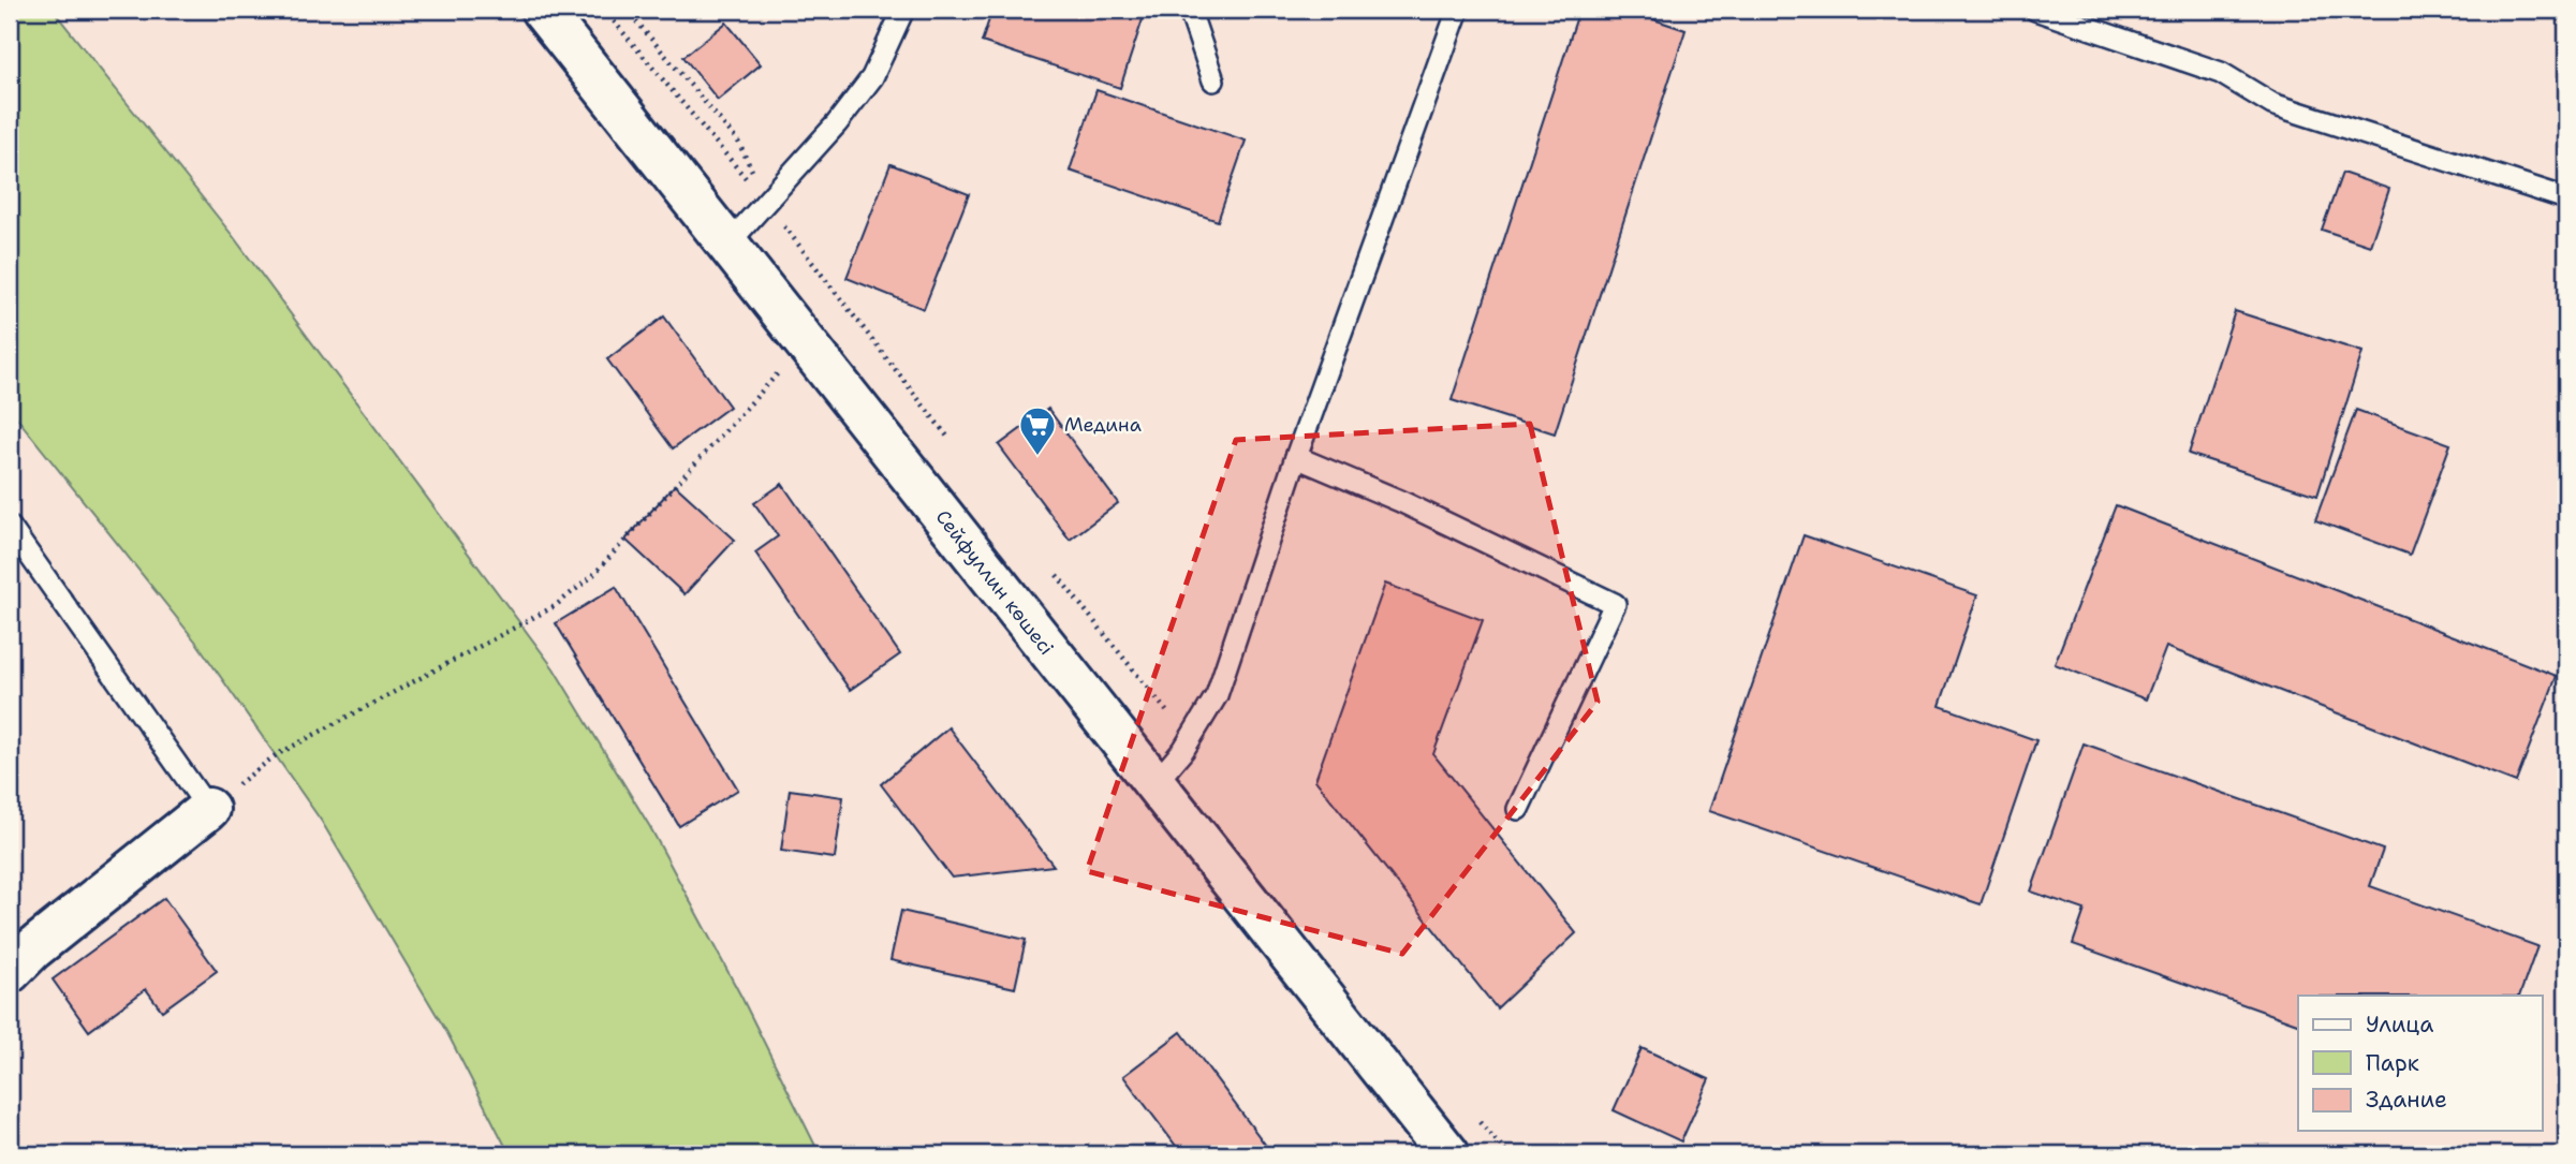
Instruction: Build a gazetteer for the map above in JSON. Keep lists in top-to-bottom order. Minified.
{"streets":{"main road":["Сейфуллин көшесі"]},"places":{"supermarket":["Медина"]},"legend":["Улица","Парк","Здание"]}
